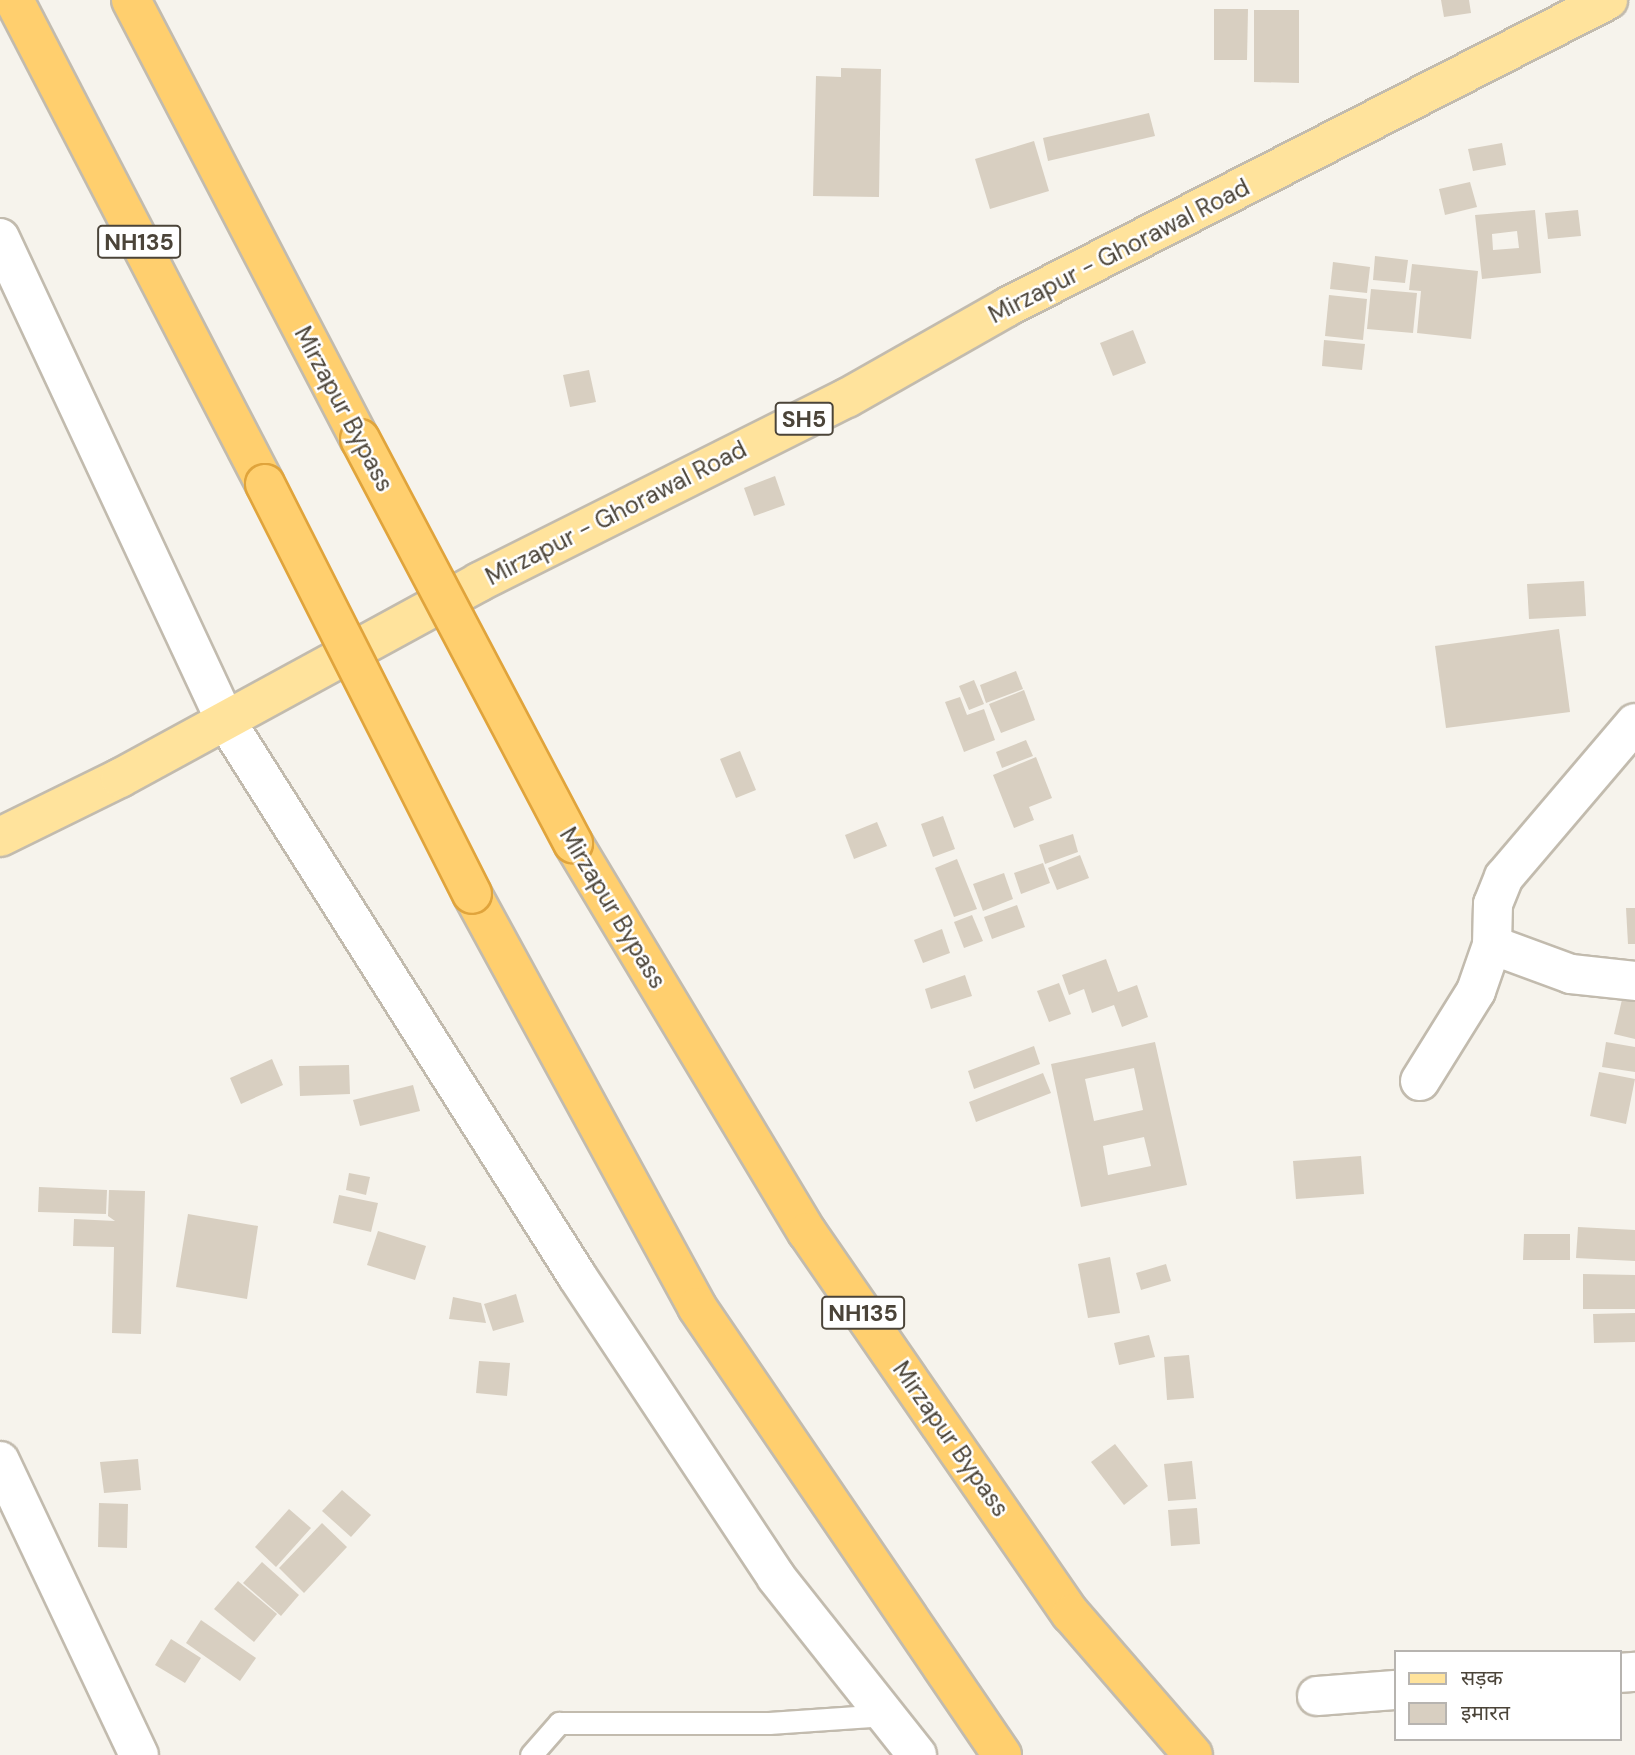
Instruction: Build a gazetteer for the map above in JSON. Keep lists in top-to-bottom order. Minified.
{"streets":{"highway":["NH135","Mirzapur Bypass"],"main road":["Mirzapur - Ghorawal Road","SH5"]},"legend":["सड़क","इमारत"]}
